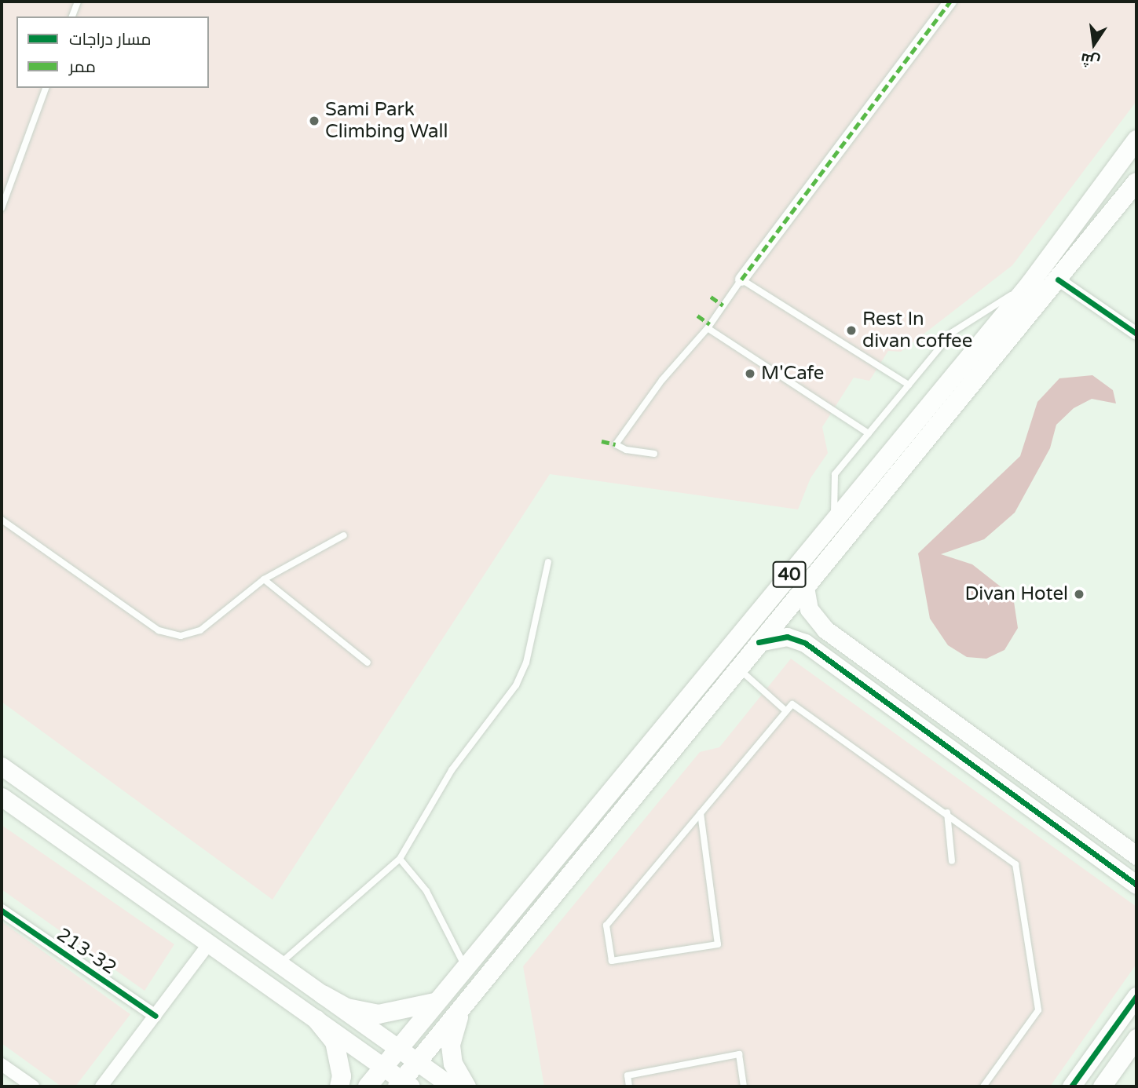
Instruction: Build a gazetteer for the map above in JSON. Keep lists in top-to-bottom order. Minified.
{"streets":{"main road":["40"],"street":["213-32"]},"places":["Sami Park Climbing Wall","Rest In divan coffee","M'Cafe","Divan Hotel"],"legend":["مسار دراجات","ممر"],"north":"bottom"}
